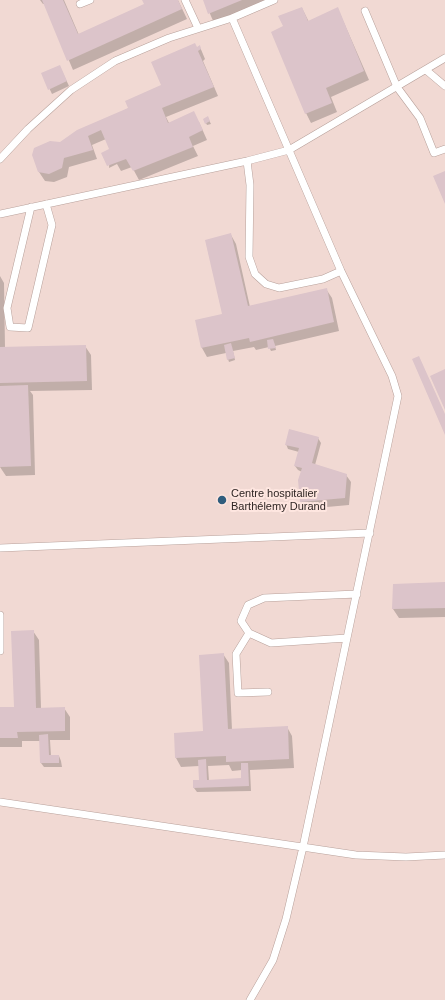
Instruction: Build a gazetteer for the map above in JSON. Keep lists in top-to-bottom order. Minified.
{"places":["Centre hospitalier Barthélemy Durand"]}
